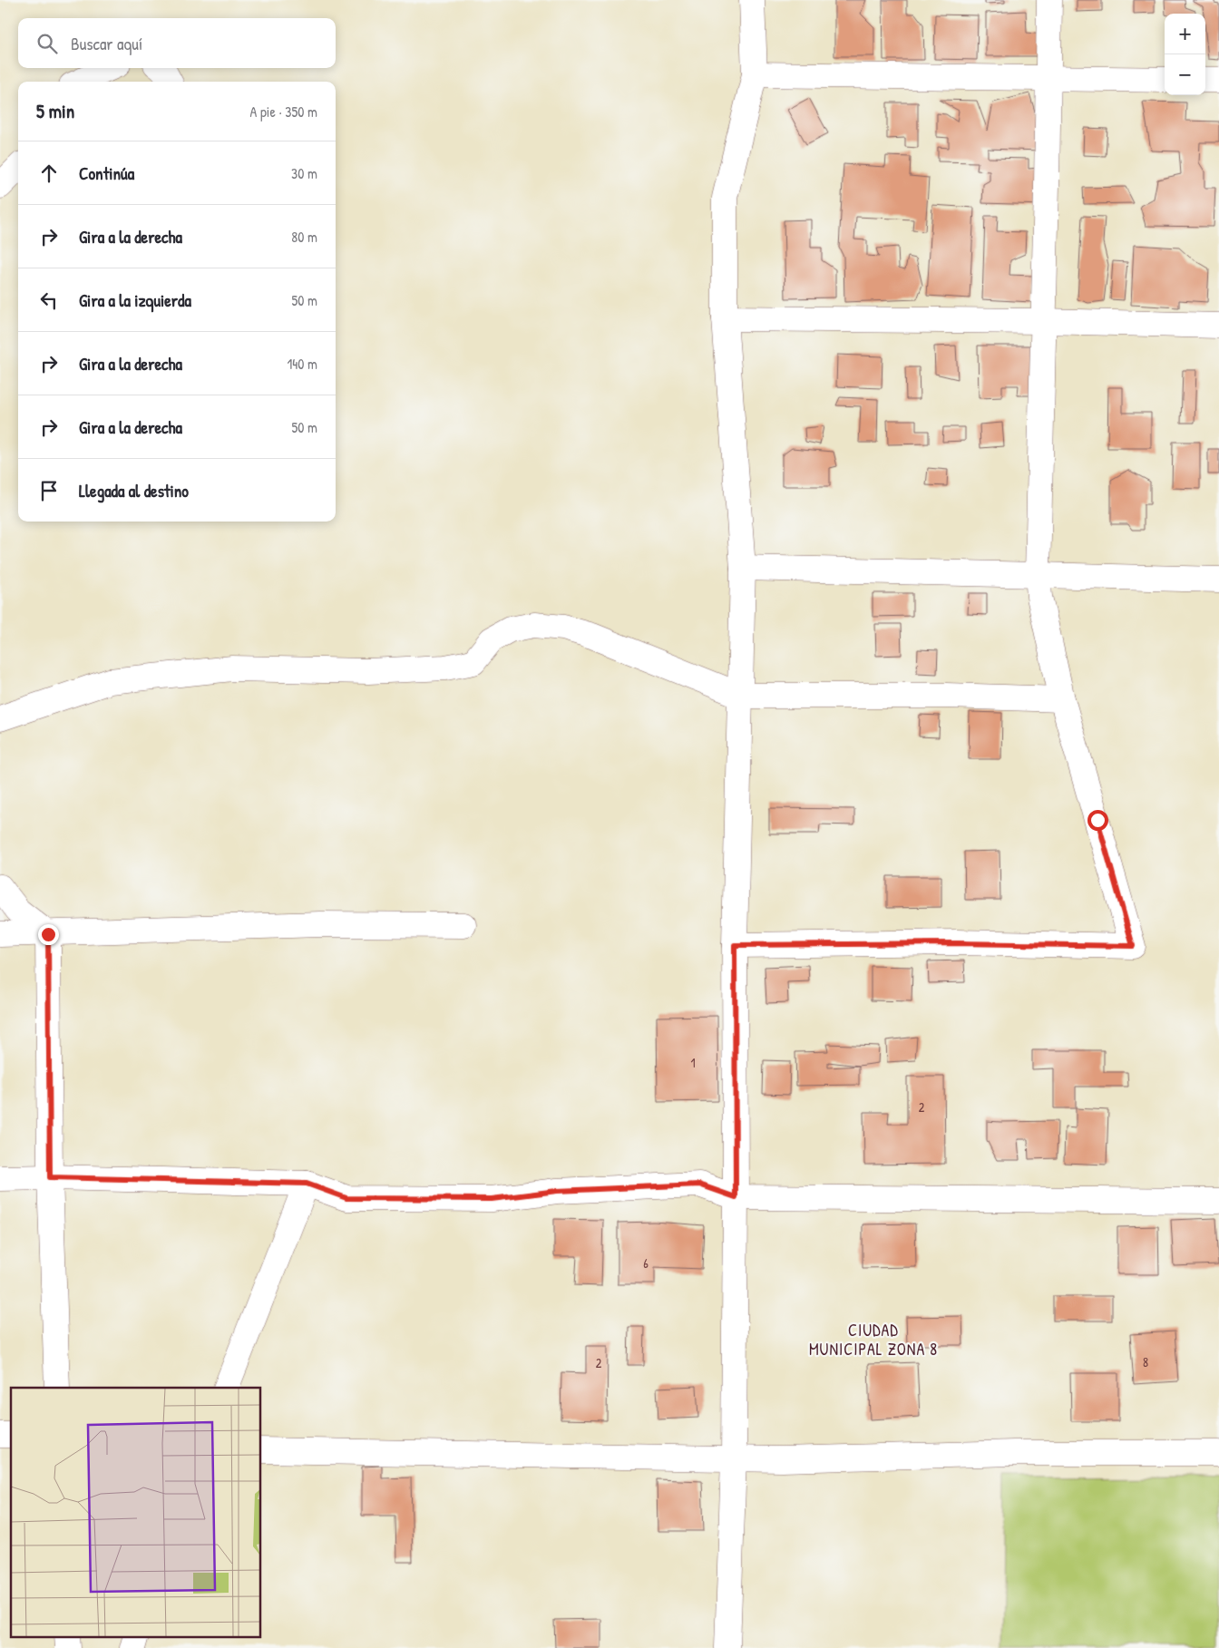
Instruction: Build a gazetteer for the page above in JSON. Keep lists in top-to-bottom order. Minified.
{"districts":["CIUDAD MUNICIPAL ZONA 8"],"house_numbers":["1","2","6","8","2"],"page":{"map_buttons":["+","−"],"search":"Buscar aquí","heading":["5 min","A pie · 350 m"],"list":[["Continúa","30 m"],["Gira a la derecha","80 m"],["Gira a la izquierda","50 m"],["Gira a la derecha","140 m"],["Gira a la derecha","50 m"],"Llegada al destino"]}}
